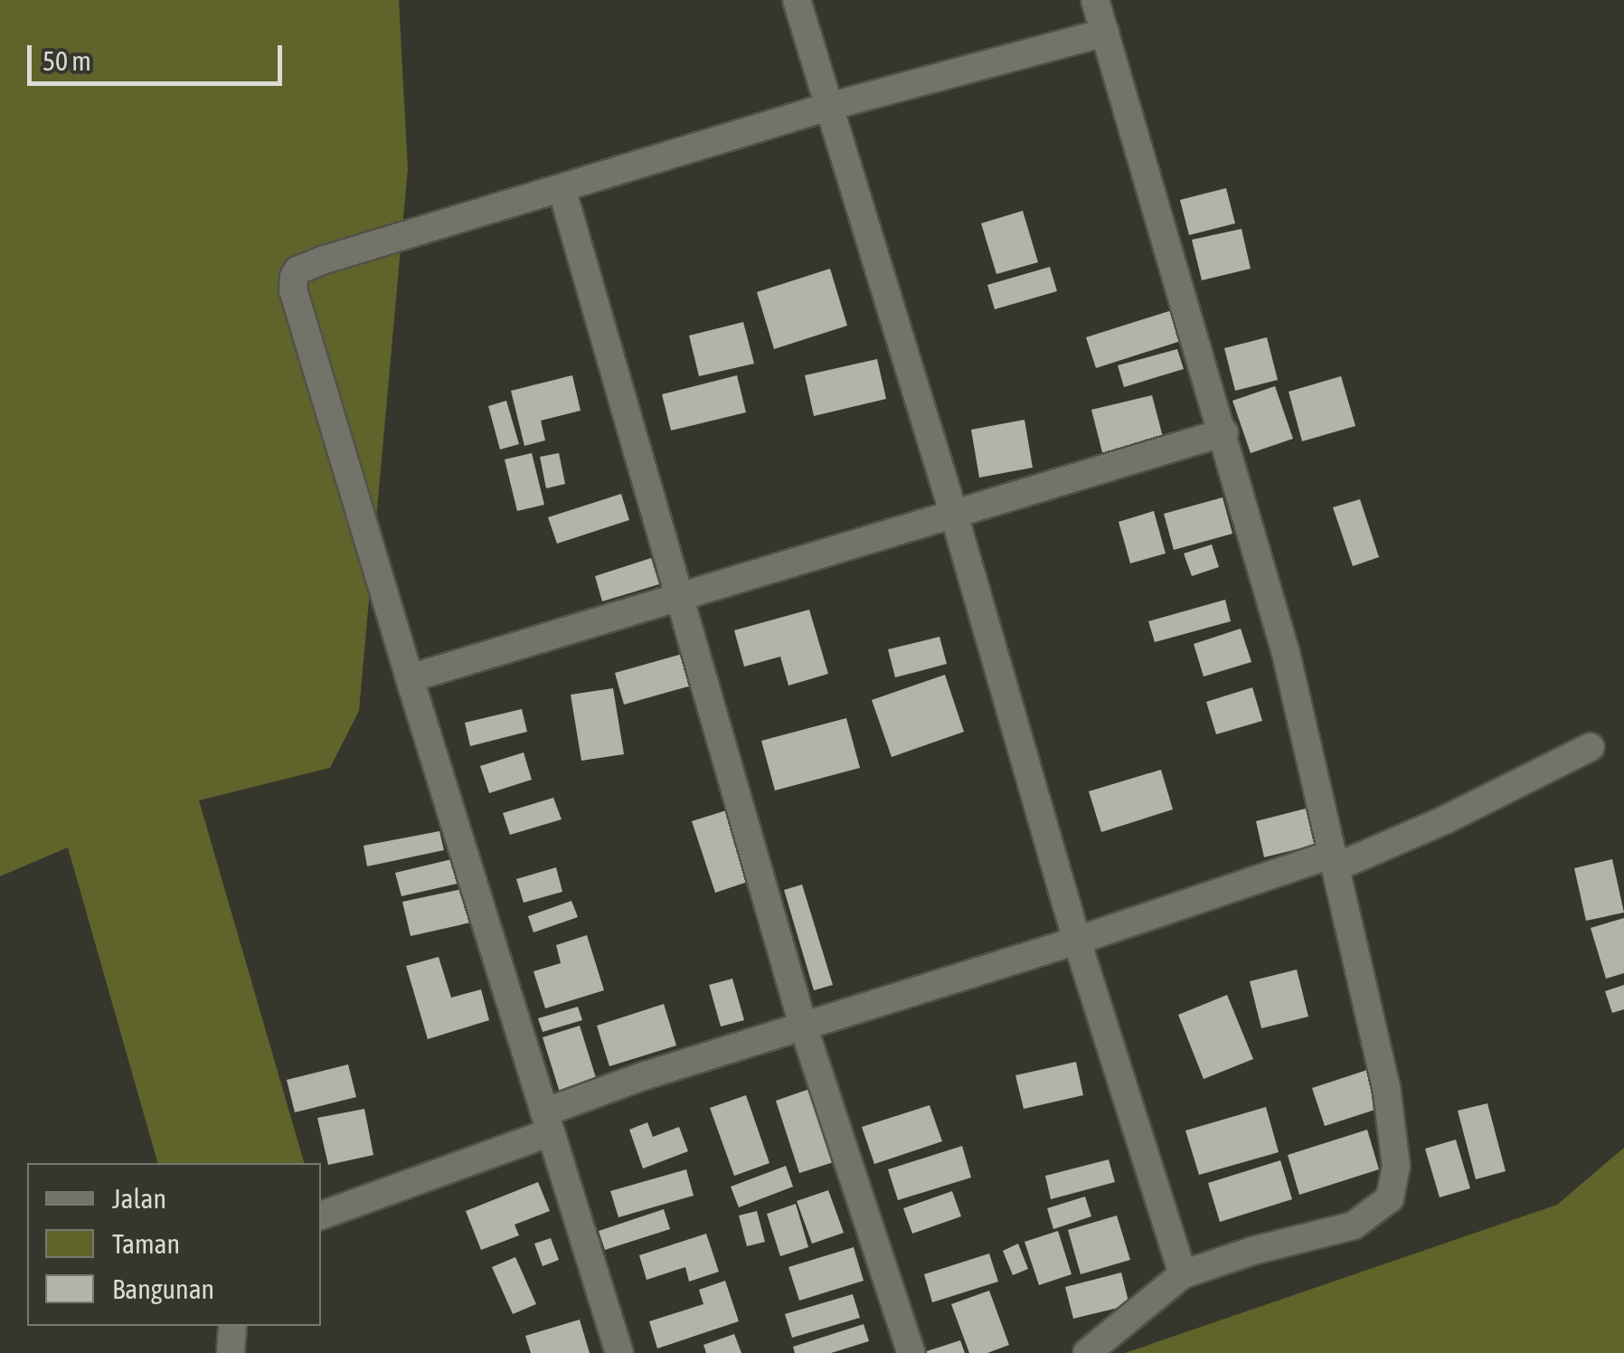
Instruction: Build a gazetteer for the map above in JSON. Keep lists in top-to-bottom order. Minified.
{"legend":["Jalan","Taman","Bangunan"],"scale_bar":"50 m"}
